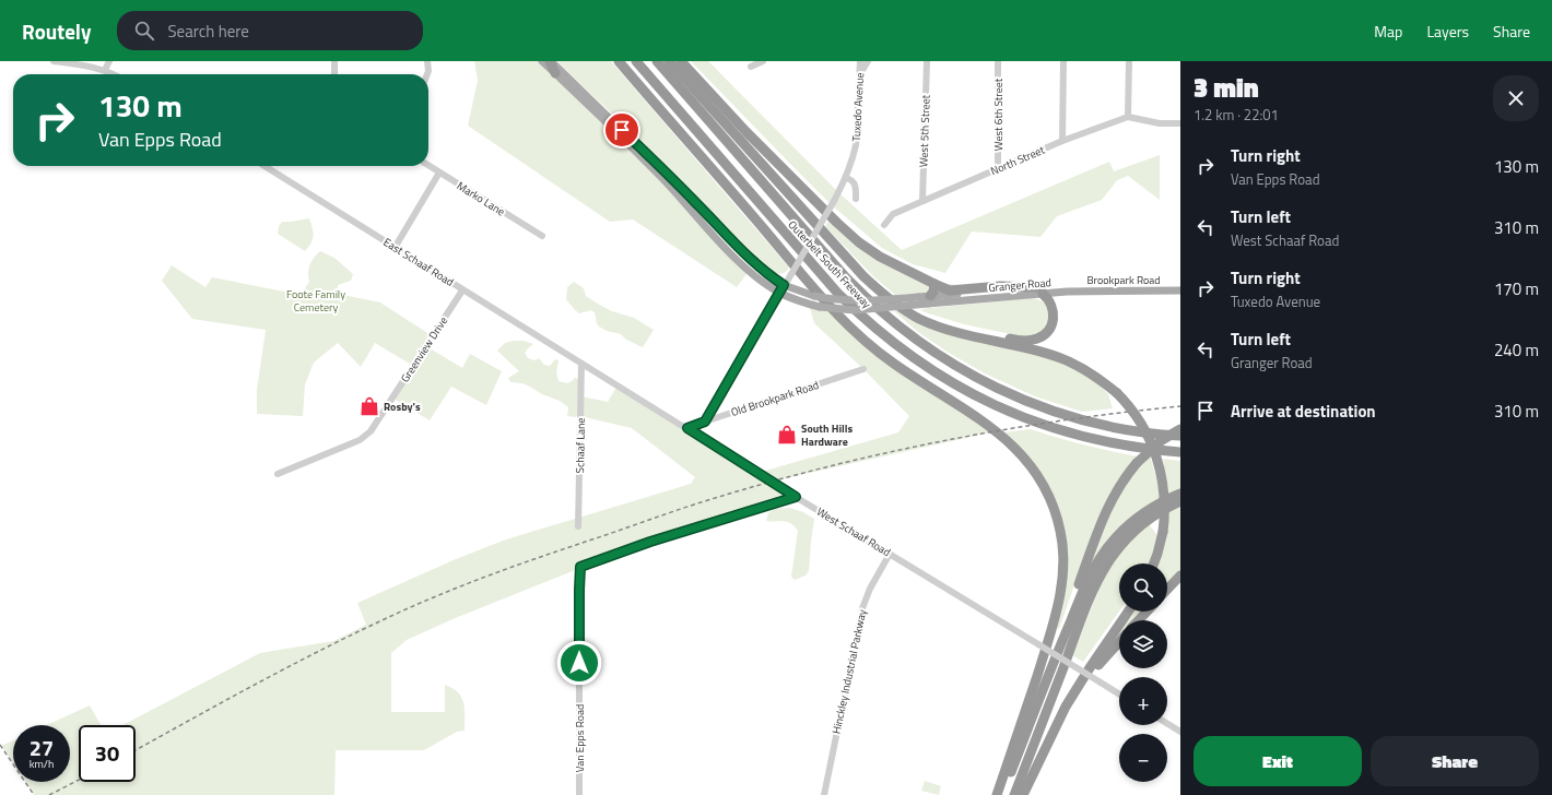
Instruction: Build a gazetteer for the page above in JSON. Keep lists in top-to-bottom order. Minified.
{"streets":{"highway":["Outerbelt South Freeway"],"main road":["Brookpark Road","Granger Road"],"street":["Tuxedo Avenue","West 6th Street","West 5th Street","North Street","Marko Lane","East Schaaf Road","Greenview Drive","Old Brookpark Road","Schaaf Lane","West Schaaf Road","Hinckley Industrial Parkway","Van Epps Road"]},"crossings":[["Tuxedo Avenue","Granger Road"],["Tuxedo Avenue","Old Brookpark Road"],["West 6th Street","North Street"],["West 5th Street","North Street"],["East Schaaf Road","Greenview Drive"],["East Schaaf Road","Schaaf Lane"],["East Schaaf Road","West Schaaf Road"],["Brookpark Road","Granger Road"],["Old Brookpark Road","West Schaaf Road"],["Schaaf Lane","West Schaaf Road"],["West Schaaf Road","Hinckley Industrial Parkway"],["West Schaaf Road","Van Epps Road"]],"parks":["Foote Family Cemetery"],"places":{"shop":["Rosby's","South Hills Hardware"]},"page":{"header":"Routely","search":"Search here","nav":["Map","Layers","Share"],"heading":["3 min","1.2 km · 22:01"],"turn":["130 m","Van Epps Road"],"list":[{"name":"Turn right","note":"Van Epps Road","value":"130 m"},{"name":"Turn left","note":"West Schaaf Road","value":"310 m"},{"name":"Turn right","note":"Tuxedo Avenue","value":"170 m"},{"name":"Turn left","note":"Granger Road","value":"240 m"},{"name":"Arrive at destination","value":"310 m"}],"map_buttons":["+","−"],"speed":"27 km/h","limit":"30","buttons":["Exit","Share"]}}
